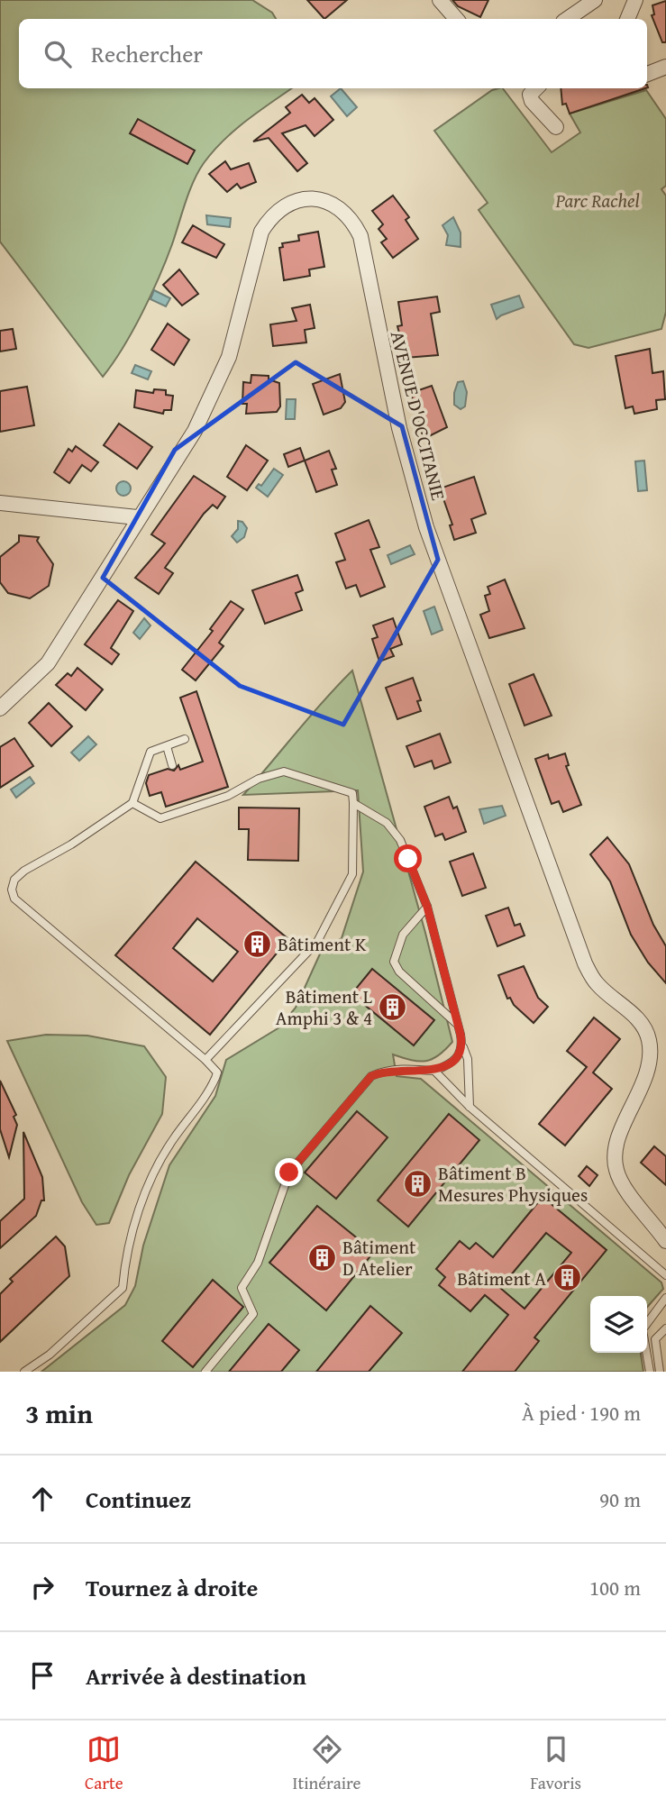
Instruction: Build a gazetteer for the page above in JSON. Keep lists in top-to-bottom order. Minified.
{"streets":{"street":["AVENUE D'OCCITANIE"]},"parks":["Parc Rachel"],"places":{"building":["Bâtiment K","Bâtiment L Amphi 3 & 4","Bâtiment B Mesures Physiques","Bâtiment D Atelier","Bâtiment A"]},"page":{"search":"Rechercher","heading":["3 min","À pied · 190 m"],"list":[["Continuez","90 m"],["Tournez à droite","100 m"],"Arrivée à destination"],"nav":["Carte","Itinéraire","Favoris"]}}
